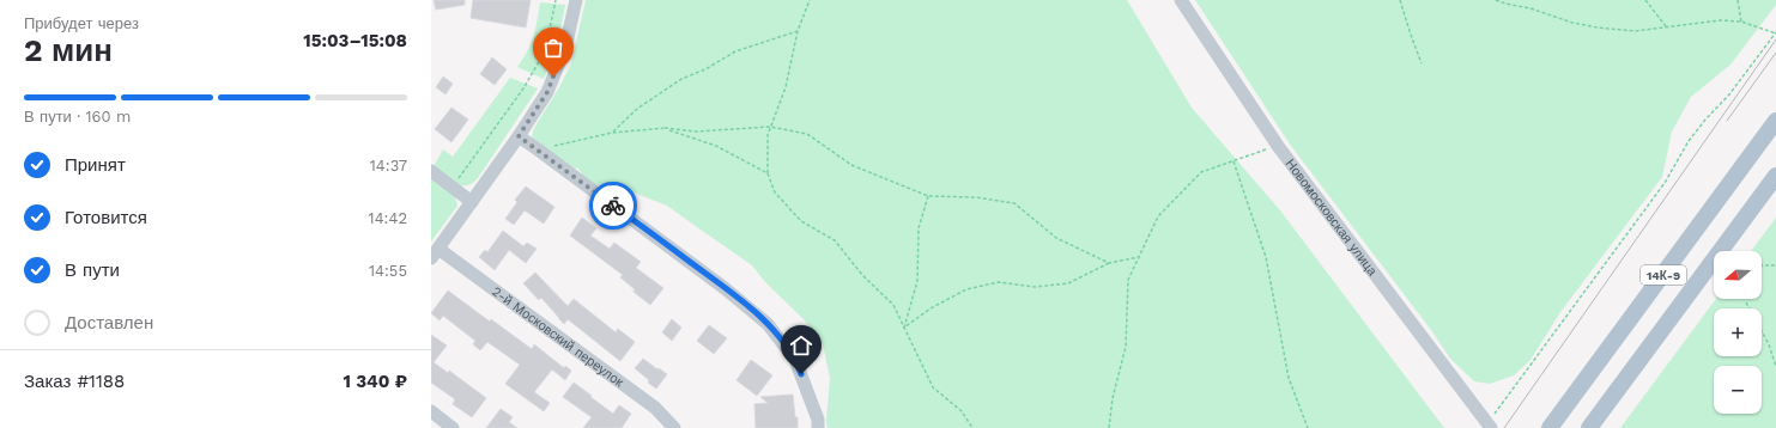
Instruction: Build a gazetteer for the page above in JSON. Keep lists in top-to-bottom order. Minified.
{"streets":{"main road":["14К-9"],"street":["Новомосковская улица","2-й Московский переулок"]},"north":"left","page":{"heading":["2 мин","Прибудет через","15:03–15:08"],"panel":["Заказ #1188","1 340 ₽"],"bar":"В пути · 160 m","list":[["Принят","14:37"],["Готовится","14:42"],["В пути","14:55"],"Доставлен"],"map_buttons":["+","−"]}}
